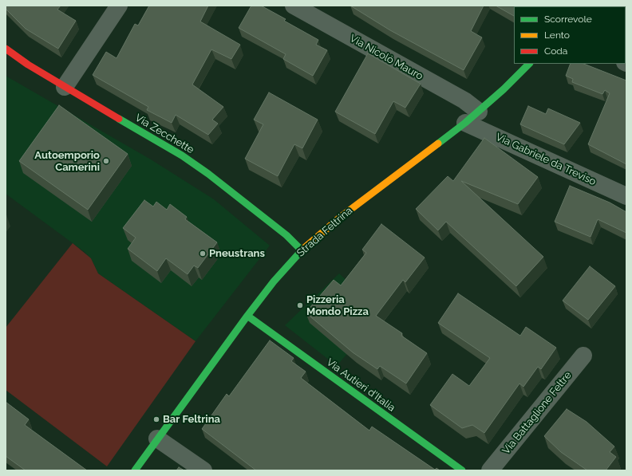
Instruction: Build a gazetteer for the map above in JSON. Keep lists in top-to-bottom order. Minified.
{"streets":{"street":["Via Nicolò Mauro","Via Zecchette","Via Gabriele da Treviso","Strada Feltrina","Via Autieri d'Italia","Via Battaglione Feltre"]},"crossings":[["Via Nicolò Mauro","Strada Feltrina"],["Via Zecchette","Strada Feltrina"],["Via Gabriele da Treviso","Strada Feltrina"],["Strada Feltrina","Via Autieri d'Italia"]],"places":["Autoemporio Camerini","Pneustrans","Pizzeria Mondo Pizza","Bar Feltrina"],"legend":["Scorrevole","Lento","Coda"]}
